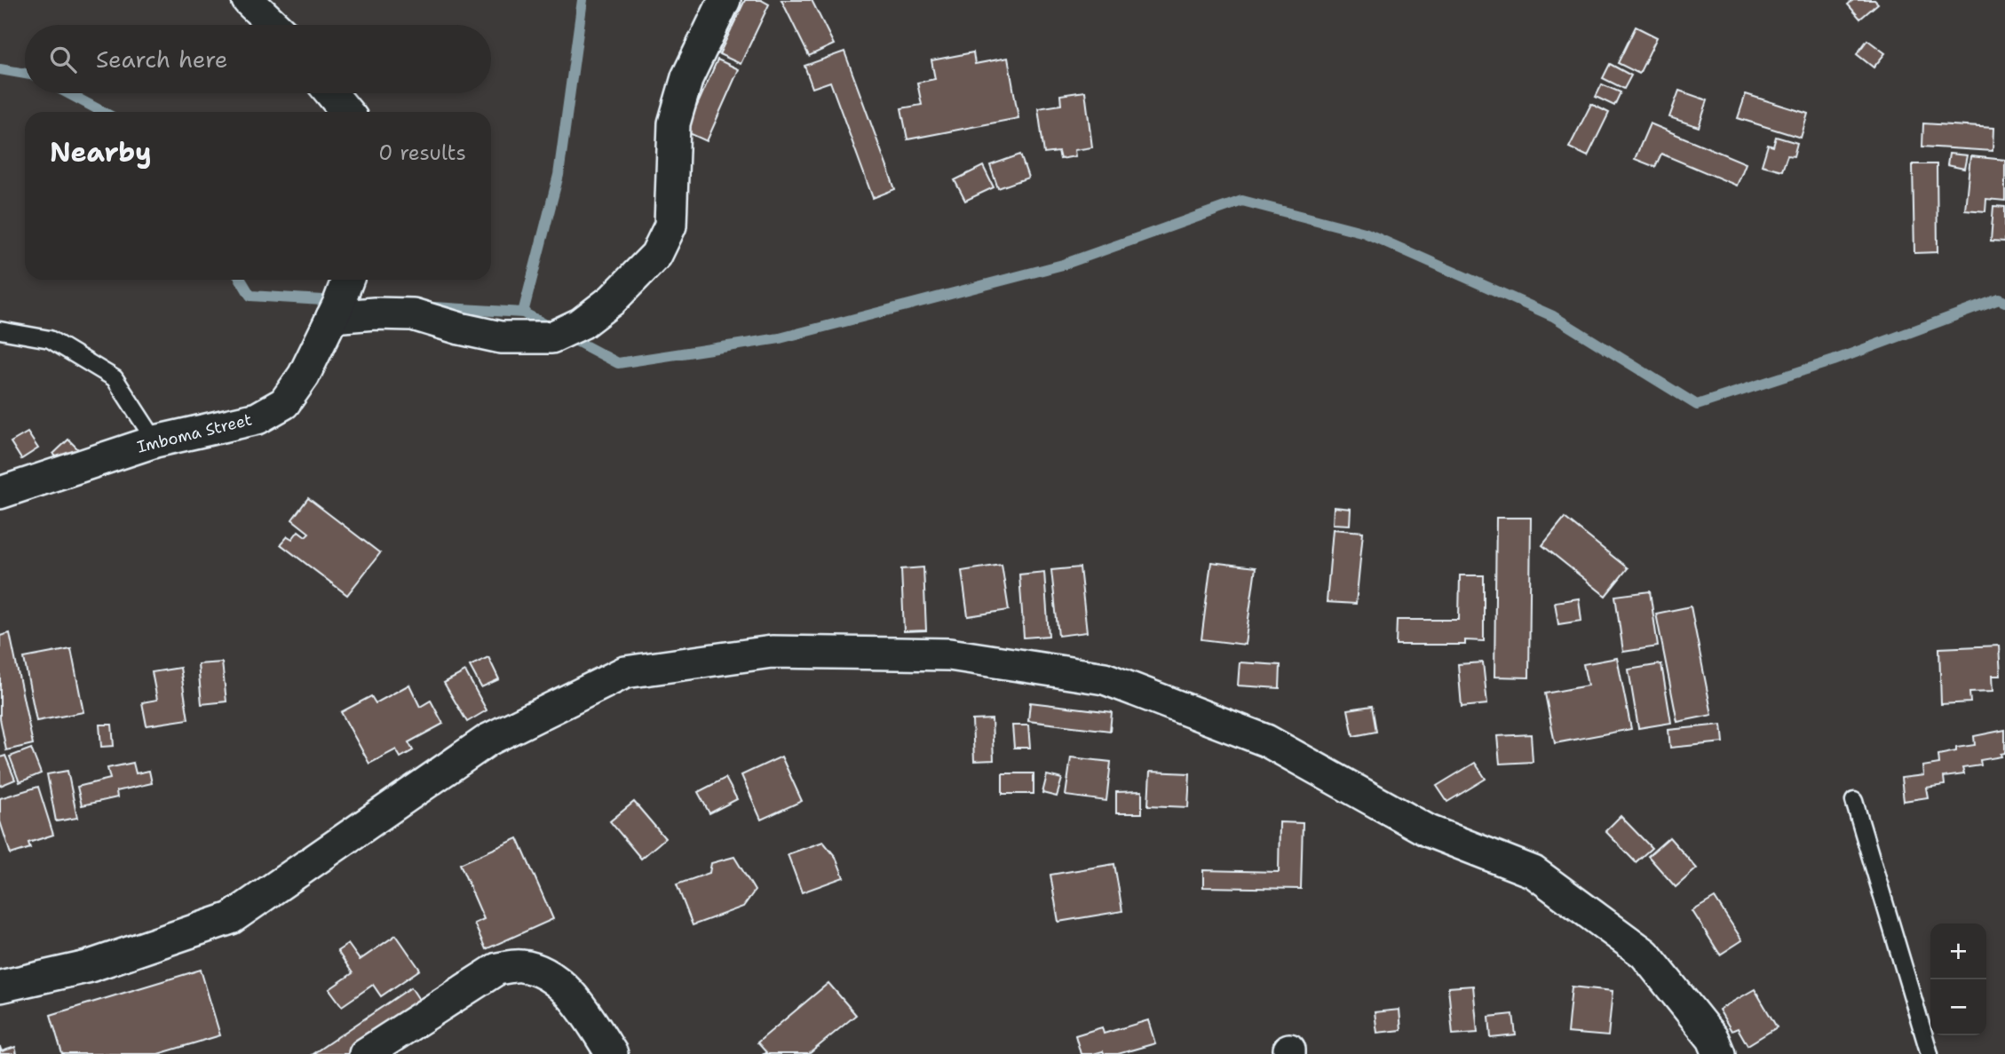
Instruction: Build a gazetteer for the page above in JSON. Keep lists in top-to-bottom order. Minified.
{"streets":{"street":["Imboma Street"]},"page":{"search":"Search here","heading":["Nearby","0 results"],"map_buttons":["+","−"]}}
